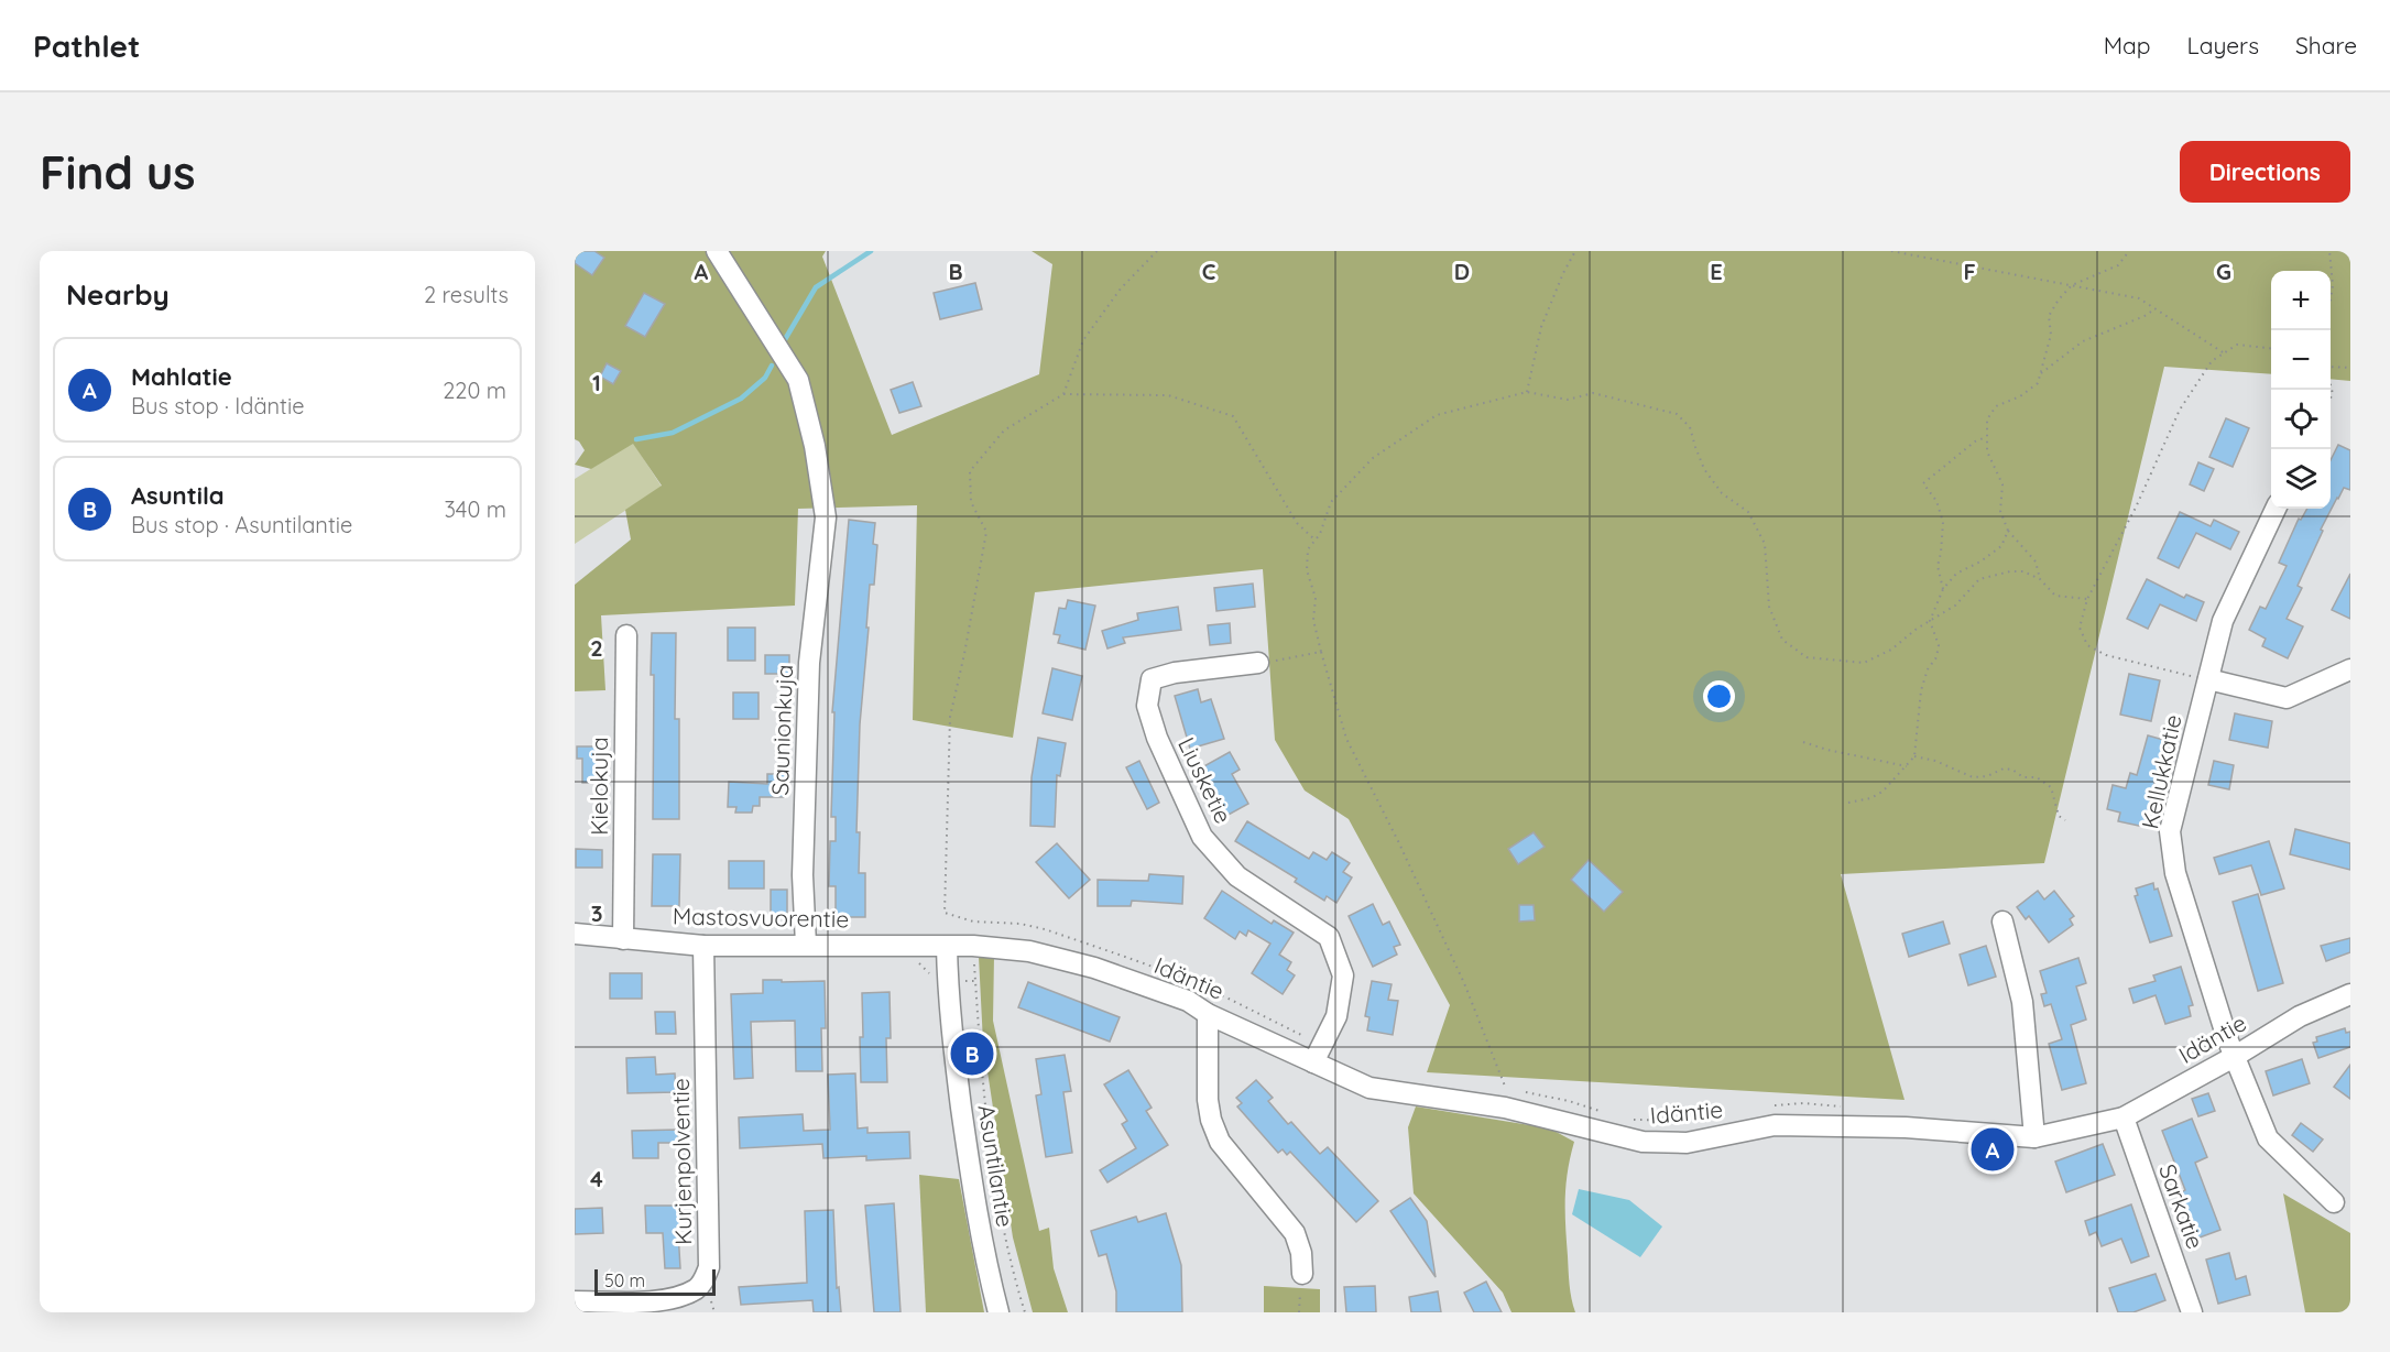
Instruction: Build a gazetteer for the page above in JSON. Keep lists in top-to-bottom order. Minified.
{"streets":{"street":["Saunionkuja","Kellukkatie","Liusketie","Kielokuja","Mastosvuorentie","Idäntie","Kurjenpolventie","Asuntilantie","Sarkatie"]},"crossings":[["Saunionkuja","Mastosvuorentie"],["Kellukkatie","Idäntie"],["Liusketie","Idäntie"],["Kielokuja","Mastosvuorentie"],["Mastosvuorentie","Idäntie"],["Mastosvuorentie","Kurjenpolventie"],["Mastosvuorentie","Asuntilantie"],["Idäntie","Asuntilantie"],["Idäntie","Sarkatie"]],"scale_bar":"50 m","page":{"header":"Pathlet","nav":["Map","Layers","Share"],"buttons":"Directions","title":"Find us","heading":["Nearby","2 results"],"map_buttons":["+","−"],"list":[{"mark":"A","name":"Mahlatie","note":"Bus stop · Idäntie","value":"220 m"},{"mark":"B","name":"Asuntila","note":"Bus stop · Asuntilantie","value":"340 m"}],"pins":["B","A"],"scale":"50 m"},"grid":{"columns":["A","B","C","D","E","F","G"],"rows":["1","2","3","4"]}}
